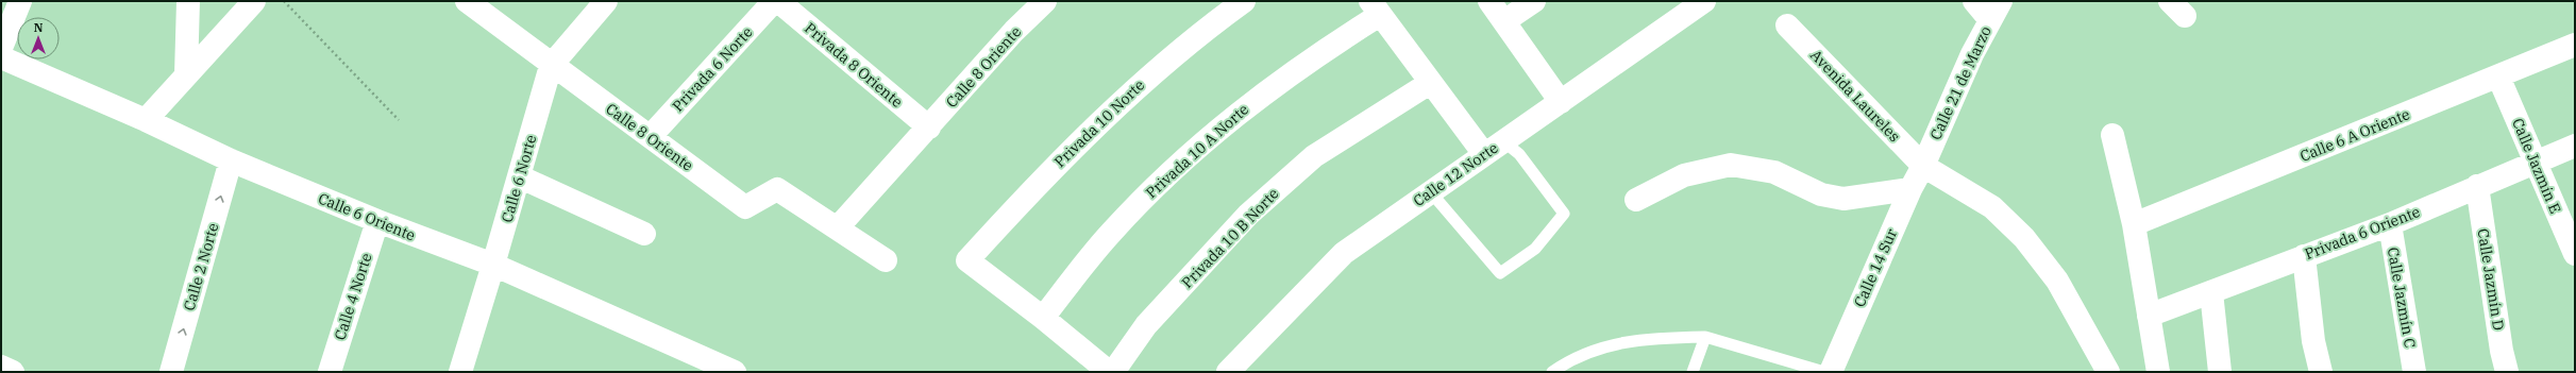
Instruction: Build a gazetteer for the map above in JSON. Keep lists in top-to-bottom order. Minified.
{"streets":{"street":["Privada 8 Oriente","Calle 8 Oriente","Privada 6 Norte","Calle 21 de Marzo","Avenida Laureles","Privada 10 Norte","Calle 6 A Oriente","Privada 10 A Norte","Calle Jazmín E","Calle 12 Norte","Calle 6 Norte","Calle 6 Oriente","Privada 6 Oriente","Privada 10 B Norte","Calle 2 Norte","Calle 14 Sur","Calle Jazmín D","Calle 4 Norte","Calle Jazmín C"]},"crossings":[["Privada 8 Oriente","Calle 8 Oriente"],["Calle 8 Oriente","Privada 6 Norte"],["Calle 8 Oriente","Calle 6 Norte"],["Calle 21 de Marzo","Avenida Laureles"],["Calle 21 de Marzo","Calle 14 Sur"],["Avenida Laureles","Calle 14 Sur"],["Privada 10 Norte","Privada 10 A Norte"],["Calle 6 A Oriente","Calle Jazmín E"],["Calle Jazmín E","Privada 6 Oriente"],["Calle 6 Norte","Calle 6 Oriente"],["Calle 6 Oriente","Calle 2 Norte"],["Calle 6 Oriente","Calle 4 Norte"],["Privada 6 Oriente","Calle Jazmín D"],["Privada 6 Oriente","Calle Jazmín C"]],"one_way":["Calle 2 Norte"],"north":"top"}
